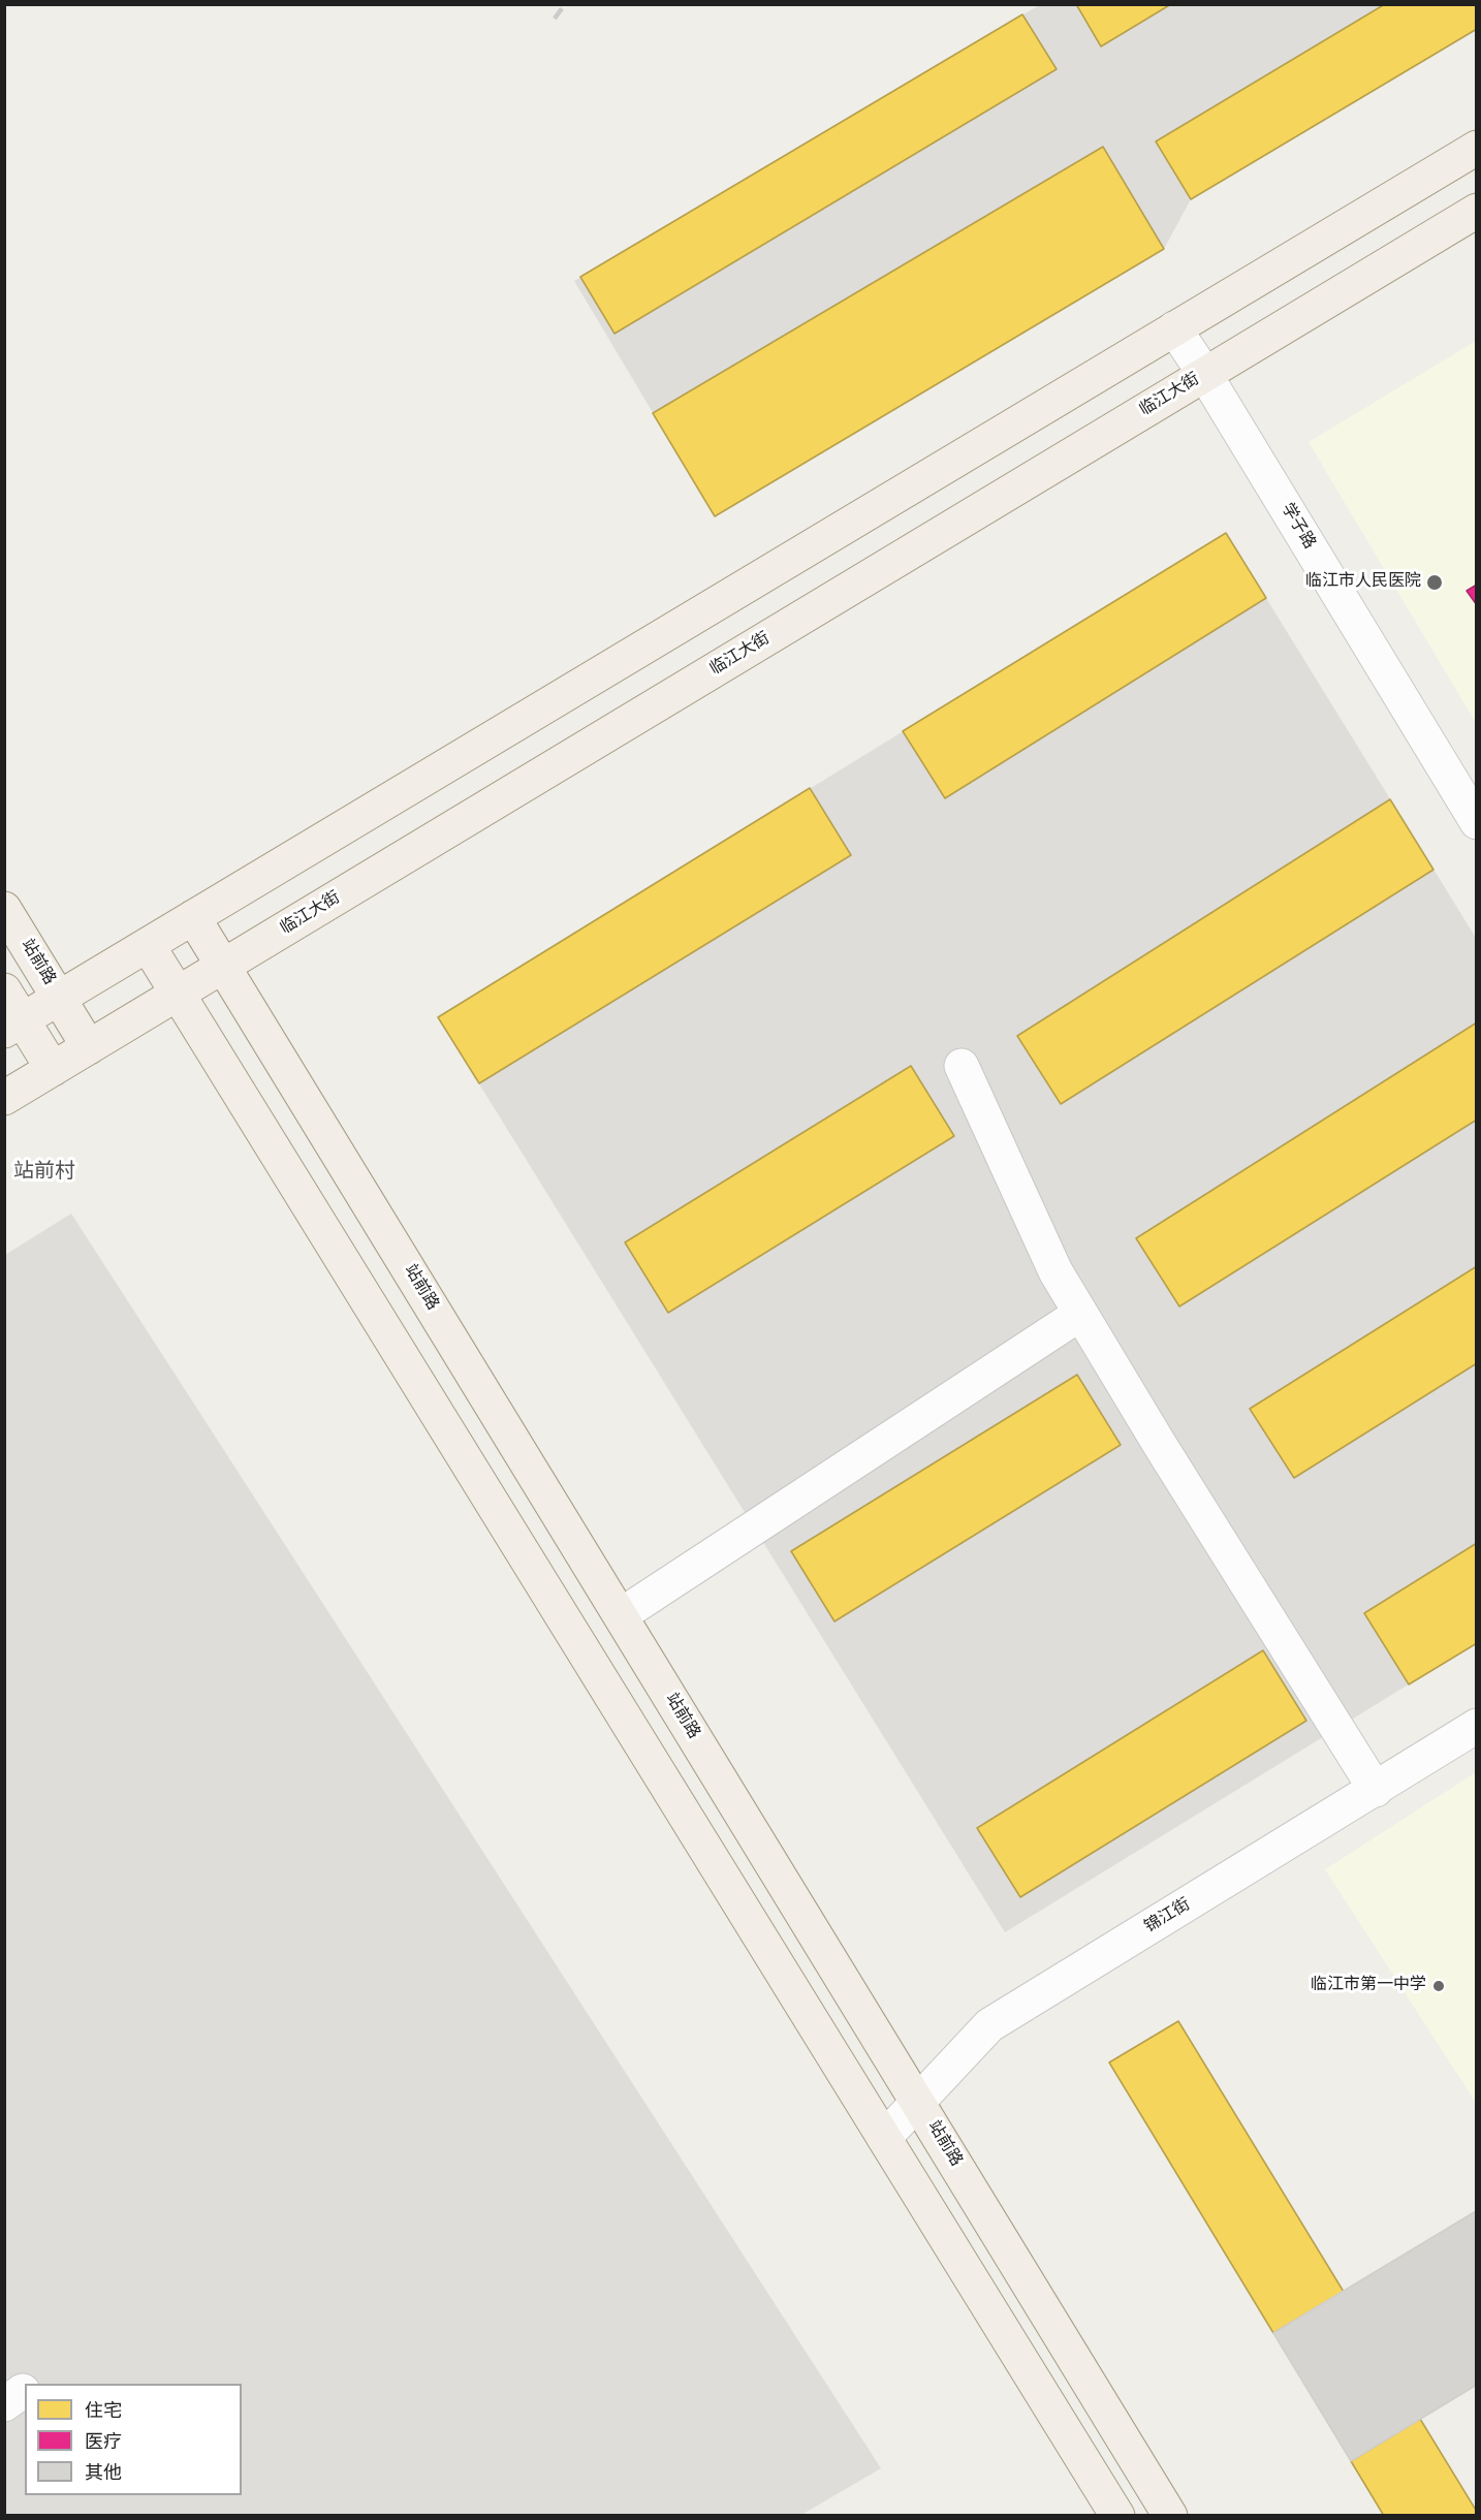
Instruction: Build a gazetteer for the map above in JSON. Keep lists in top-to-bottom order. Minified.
{"streets":{"main road":["临江大街","站前路"],"street":["学子路","锦江街"]},"crossings":[["临江大街","学子路"],["临江大街","站前路"],["站前路","锦江街"]],"districts":["站前村"],"places":["临江市人民医院","临江市第一中学"],"legend":["住宅","医疗","其他"]}
